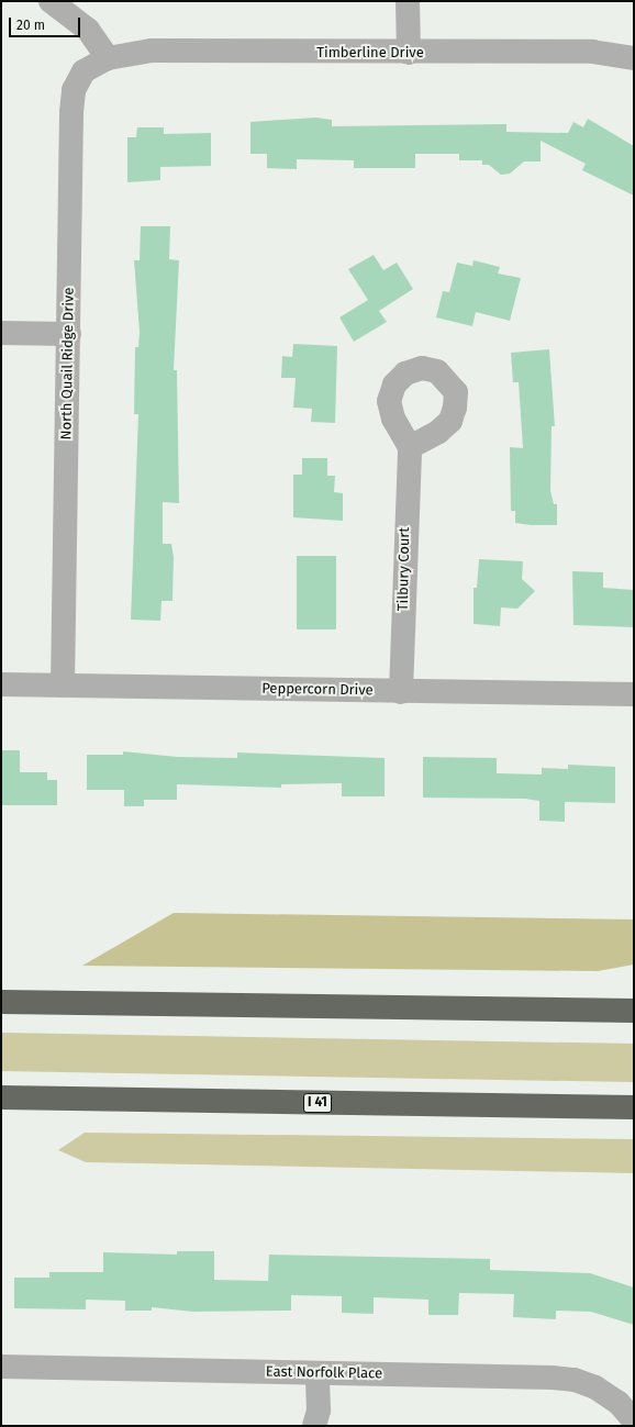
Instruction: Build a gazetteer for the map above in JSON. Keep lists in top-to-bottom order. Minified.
{"streets":{"highway":["I 41"],"street":["Timberline Drive","North Quail Ridge Drive","Tilbury Court","Peppercorn Drive","East Norfolk Place"]},"crossings":[["Timberline Drive","North Quail Ridge Drive"],["North Quail Ridge Drive","Peppercorn Drive"],["Tilbury Court","Peppercorn Drive"]],"scale_bar":"20 m"}
